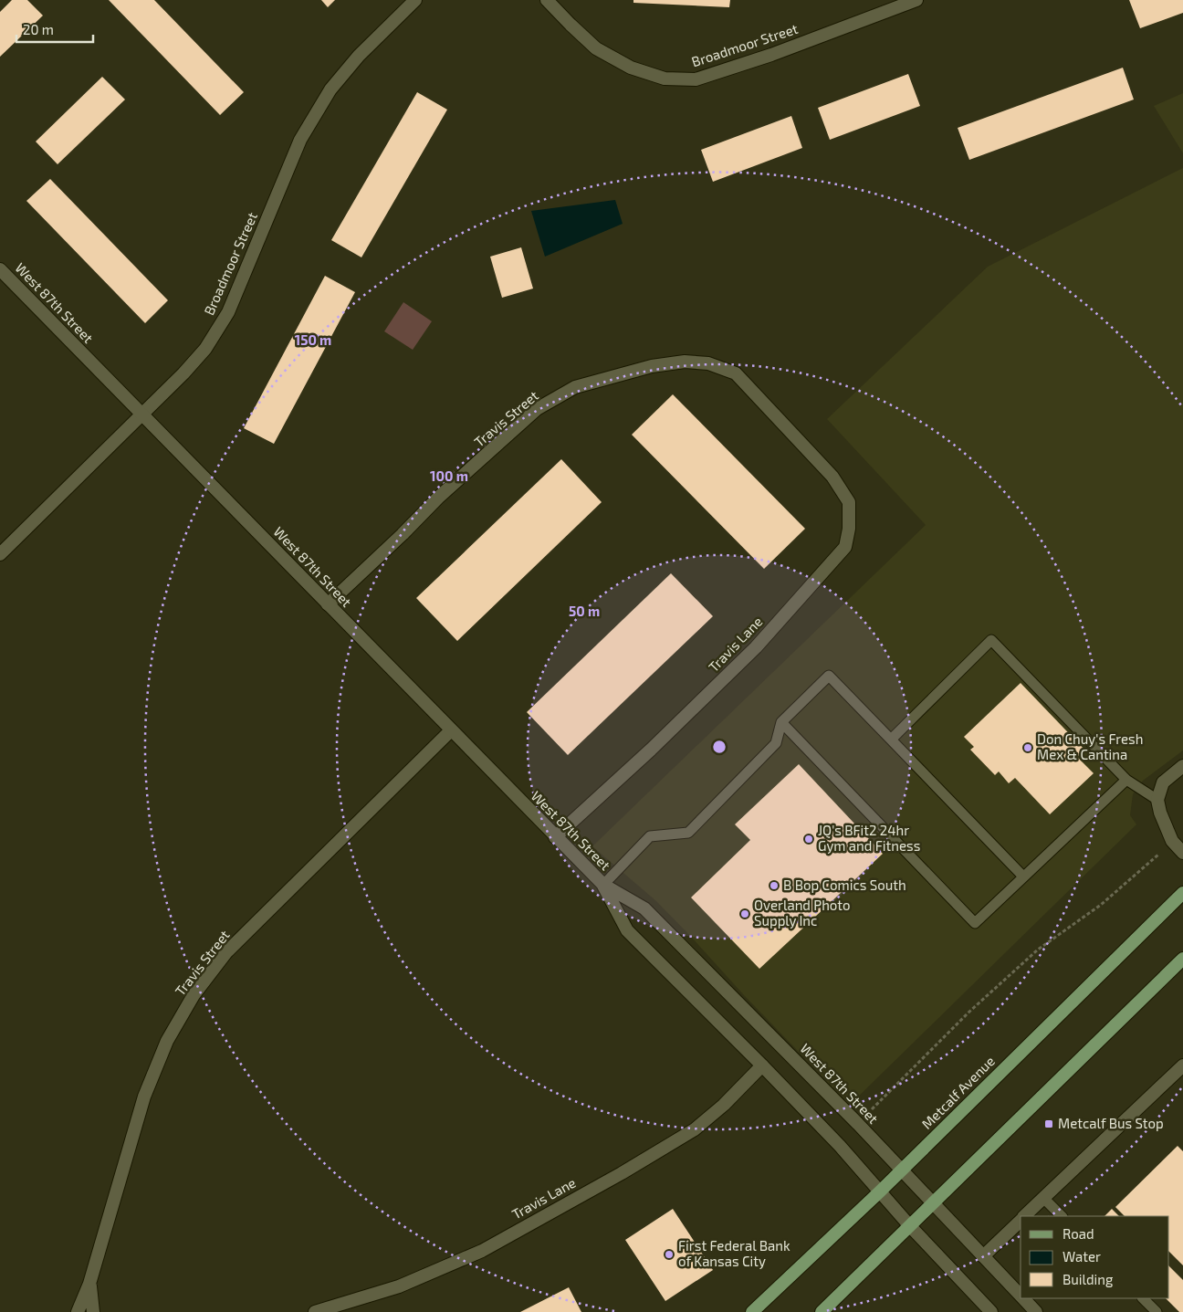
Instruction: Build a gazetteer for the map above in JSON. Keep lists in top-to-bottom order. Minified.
{"streets":{"main road":["Metcalf Avenue"],"street":["Broadmoor Street","West 87th Street","Travis Street","Travis Lane"]},"crossings":[["Broadmoor Street","West 87th Street"],["West 87th Street","Travis Street"],["West 87th Street","Travis Lane"],["West 87th Street","Metcalf Avenue"],["Travis Street","Travis Lane"]],"places":{"other":["Don Chuy's Fresh Mex & Cantina","JQ's BFit2 24hr Gym and Fitness","B Bop Comics South","Overland Photo Supply Inc","First Federal Bank of Kansas City"],"transit":["Metcalf Bus Stop"]},"legend":["Road","Water","Building"],"scale_bar":"20 m","rings":["150 m","100 m","50 m"]}
